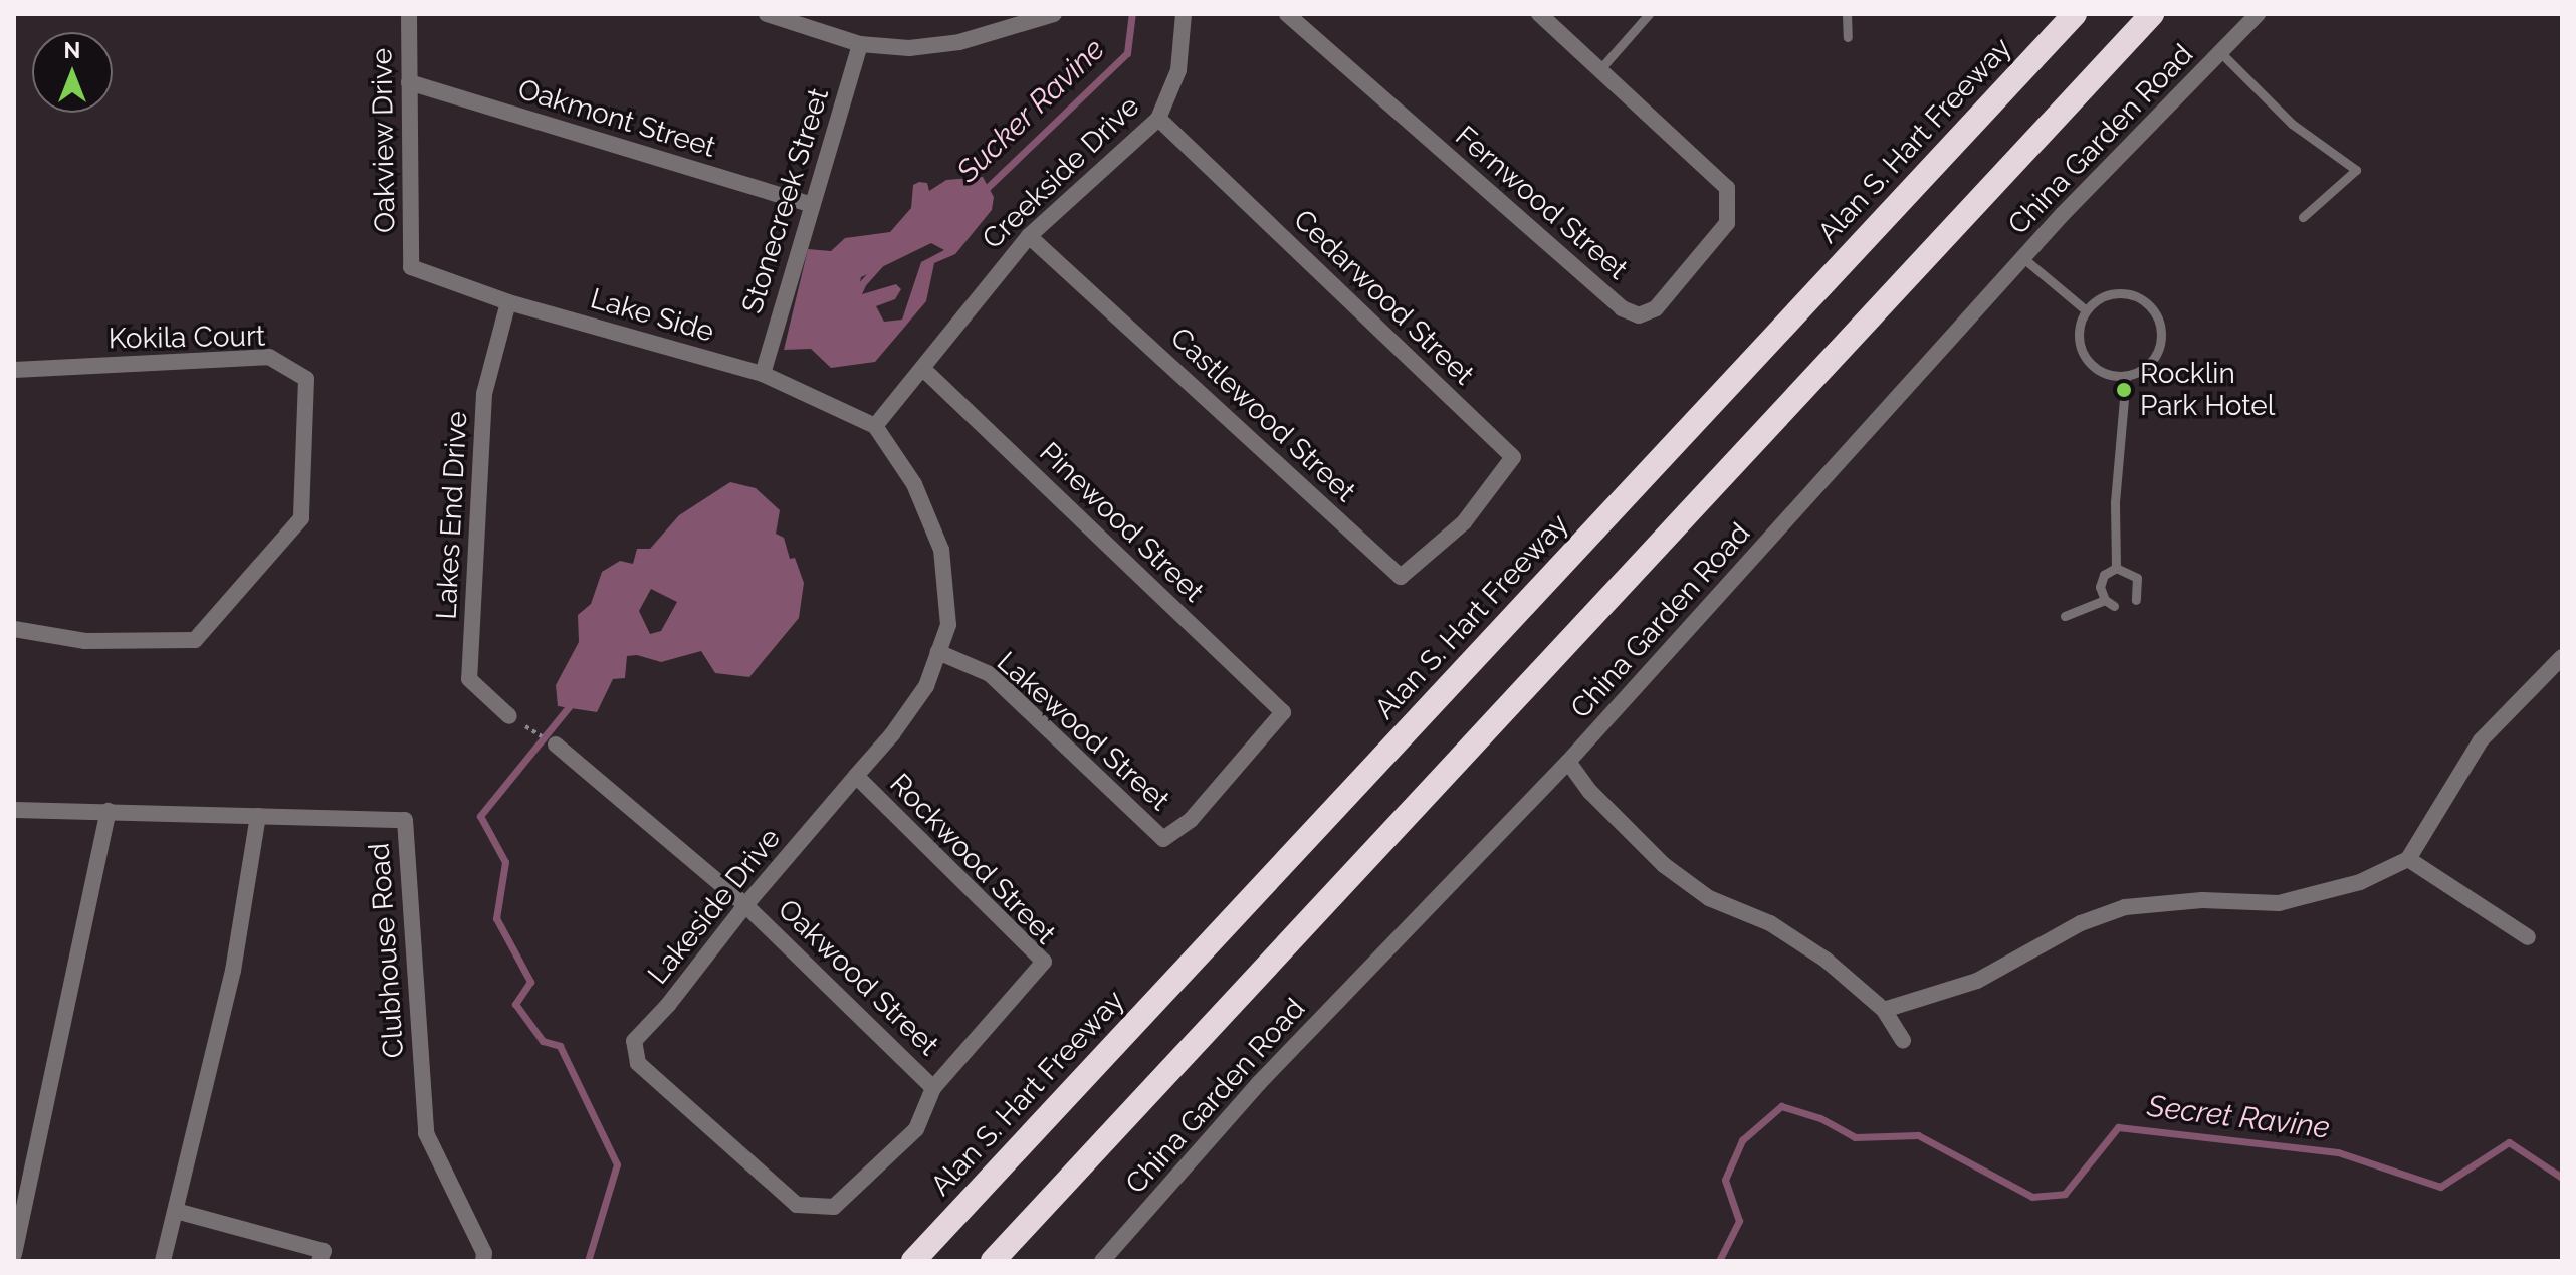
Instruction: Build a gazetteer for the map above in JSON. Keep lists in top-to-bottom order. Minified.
{"streets":{"highway":["Alan S. Hart Freeway"],"street":["Oakmont Street","China Garden Road","Oakview Drive","Creekside Drive","Stonecreek Street","Fernwood Street","Cedarwood Street","Lake Side","Kokila Court","Castlewood Street","Lakes End Drive","Pinewood Street","Lakewood Street","Rockwood Street","Lakeside Drive","Clubhouse Road","Oakwood Street"]},"crossings":[["Oakmont Street","Oakview Drive"],["Oakmont Street","Stonecreek Street"],["Oakview Drive","Lake Side"],["Creekside Drive","Cedarwood Street"],["Creekside Drive","Lake Side"],["Creekside Drive","Castlewood Street"],["Creekside Drive","Pinewood Street"],["Creekside Drive","Lakeside Drive"],["Stonecreek Street","Lake Side"],["Cedarwood Street","Castlewood Street"],["Lake Side","Lakes End Drive"],["Lake Side","Lakeside Drive"],["Pinewood Street","Lakewood Street"],["Lakewood Street","Lakeside Drive"],["Rockwood Street","Lakeside Drive"],["Rockwood Street","Oakwood Street"],["Lakeside Drive","Oakwood Street"]],"water":["Sucker Ravine","Secret Ravine"],"places":["Rocklin Park Hotel"],"north":"top"}
